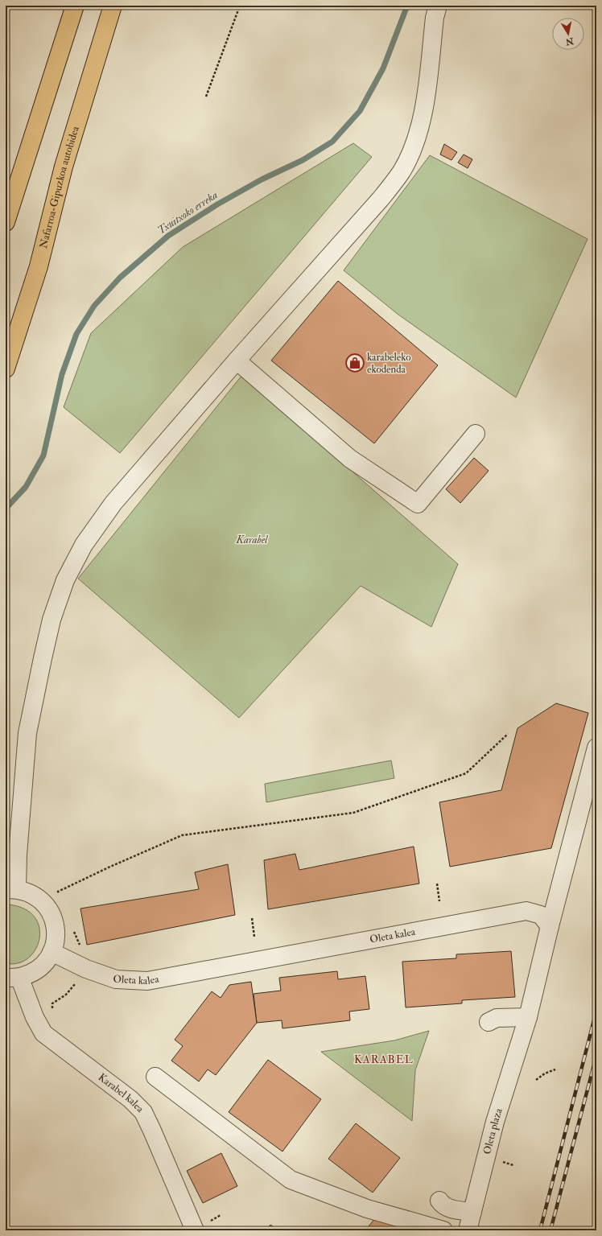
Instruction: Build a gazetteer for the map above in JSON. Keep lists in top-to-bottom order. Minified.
{"streets":{"highway":["Nafarroa-Gipuzkoa autobidea"],"street":["Oleta kalea","Karabel kalea","Oleta plaza"]},"crossings":[["Oleta kalea","Oleta plaza"]],"districts":["KARABEL"],"water":["Txuitxoko erreka"],"parks":["Karabel"],"places":{"shop":["karabeleko ekodenda"]},"north":"bottom"}
